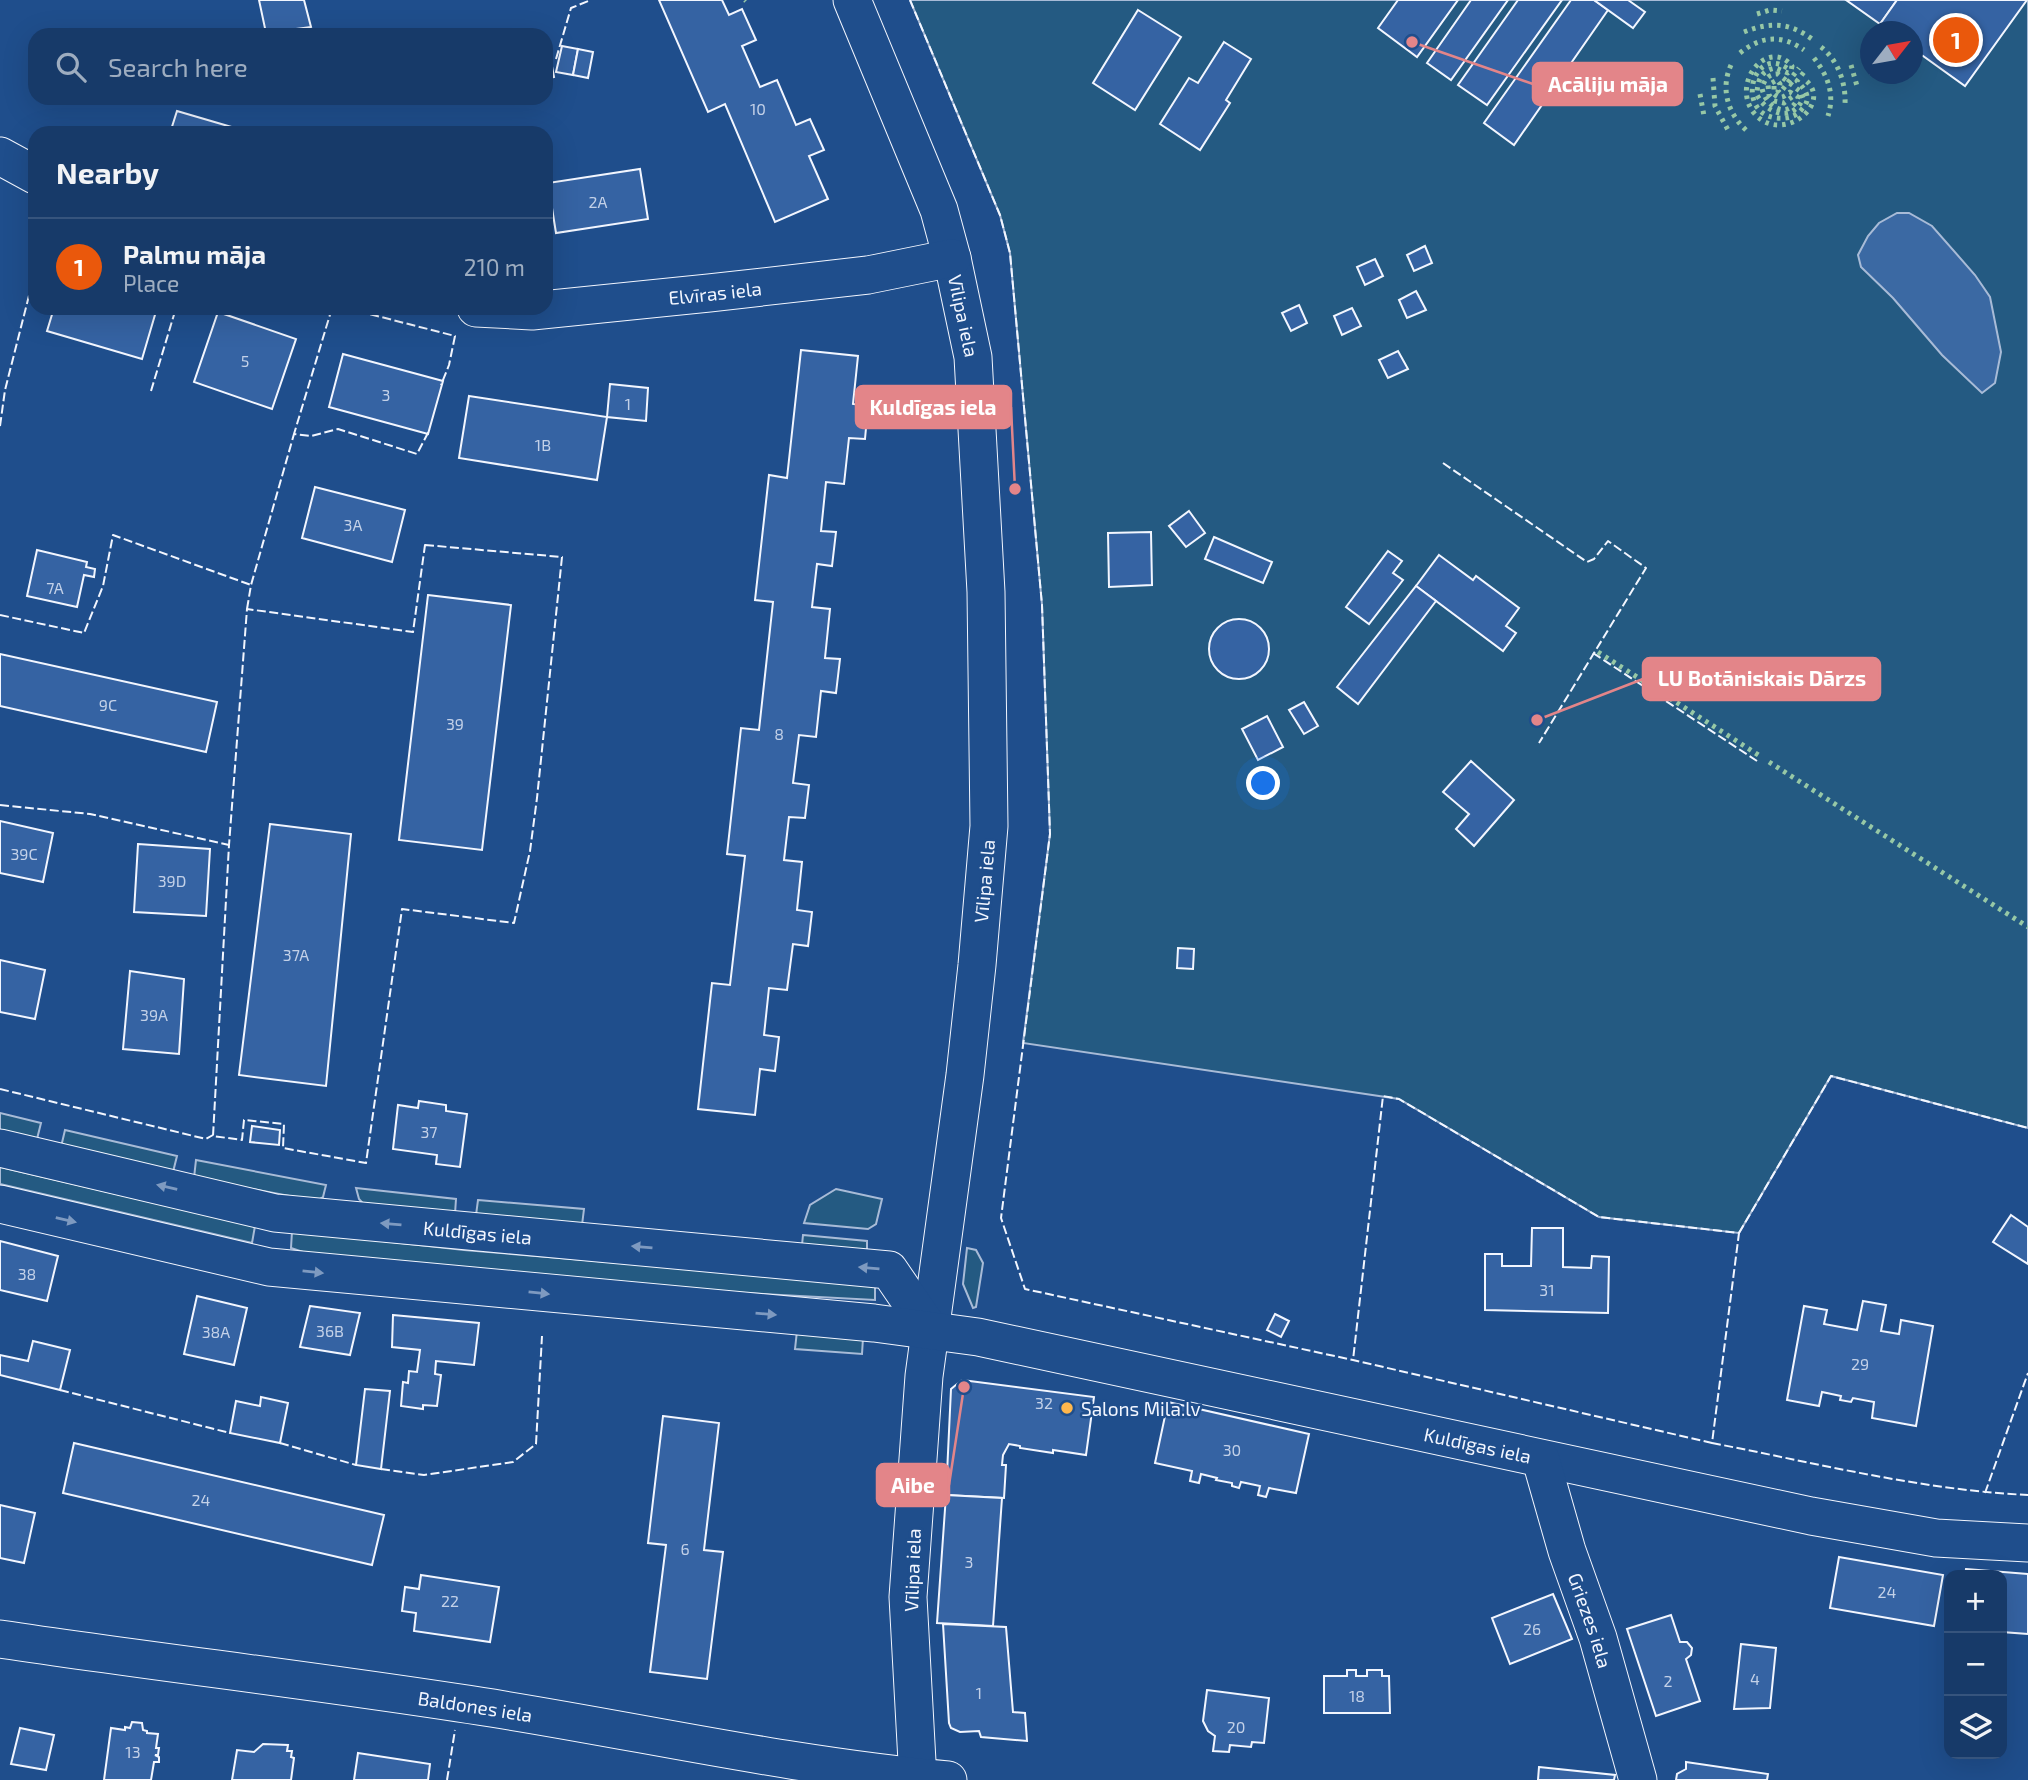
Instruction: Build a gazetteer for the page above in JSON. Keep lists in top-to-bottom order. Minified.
{"streets":{"street":["Elvīras iela","Vīlipa iela","Kuldīgas iela","Griezes iela","Baldones iela"]},"crossings":[["Elvīras iela","Vīlipa iela"],["Vīlipa iela","Kuldīgas iela"],["Vīlipa iela","Baldones iela"],["Kuldīgas iela","Griezes iela"]],"places":["Acāliju māja","Kuldīgas iela","LU Botāniskais Dārzs","Aibe","Salons Mila.lv"],"house_numbers":["10","2A","5","3","1","1B","3A","7A","9C","39","8","39C","39D","37A","39A","37","38","31","36B","38A","29","32","30","24","6","3","24","22","26","4","2","1","18","20","13"],"north":"top right","page":{"pins":"1","search":"Search here","heading":"Nearby","list":[{"mark":"1","name":"Palmu māja","note":"Place","value":"210 m"}],"map_buttons":["+","−"]}}
